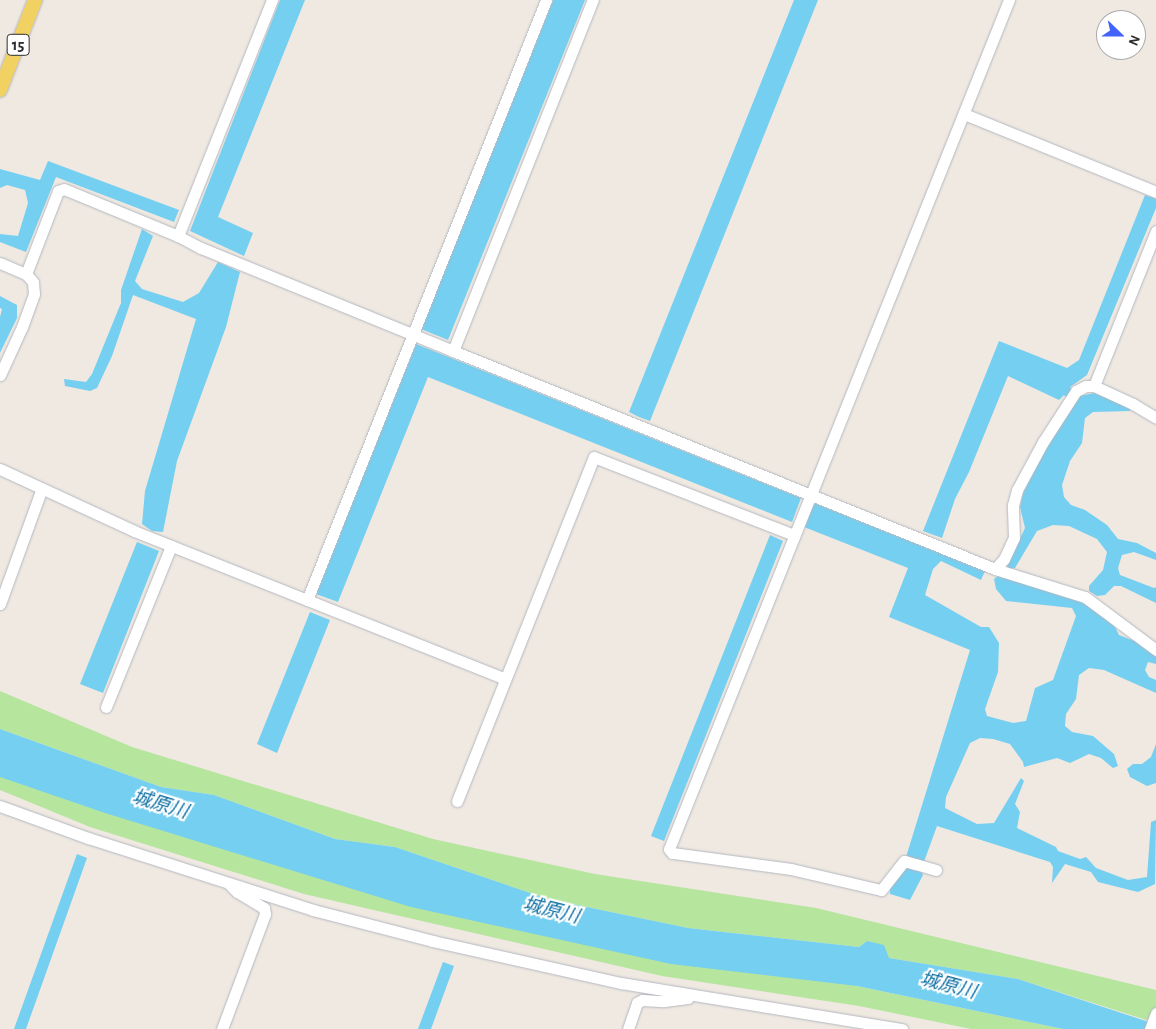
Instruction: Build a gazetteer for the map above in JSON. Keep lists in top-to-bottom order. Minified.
{"streets":{"main road":["15"]},"water":["城原川"],"north":"right"}
